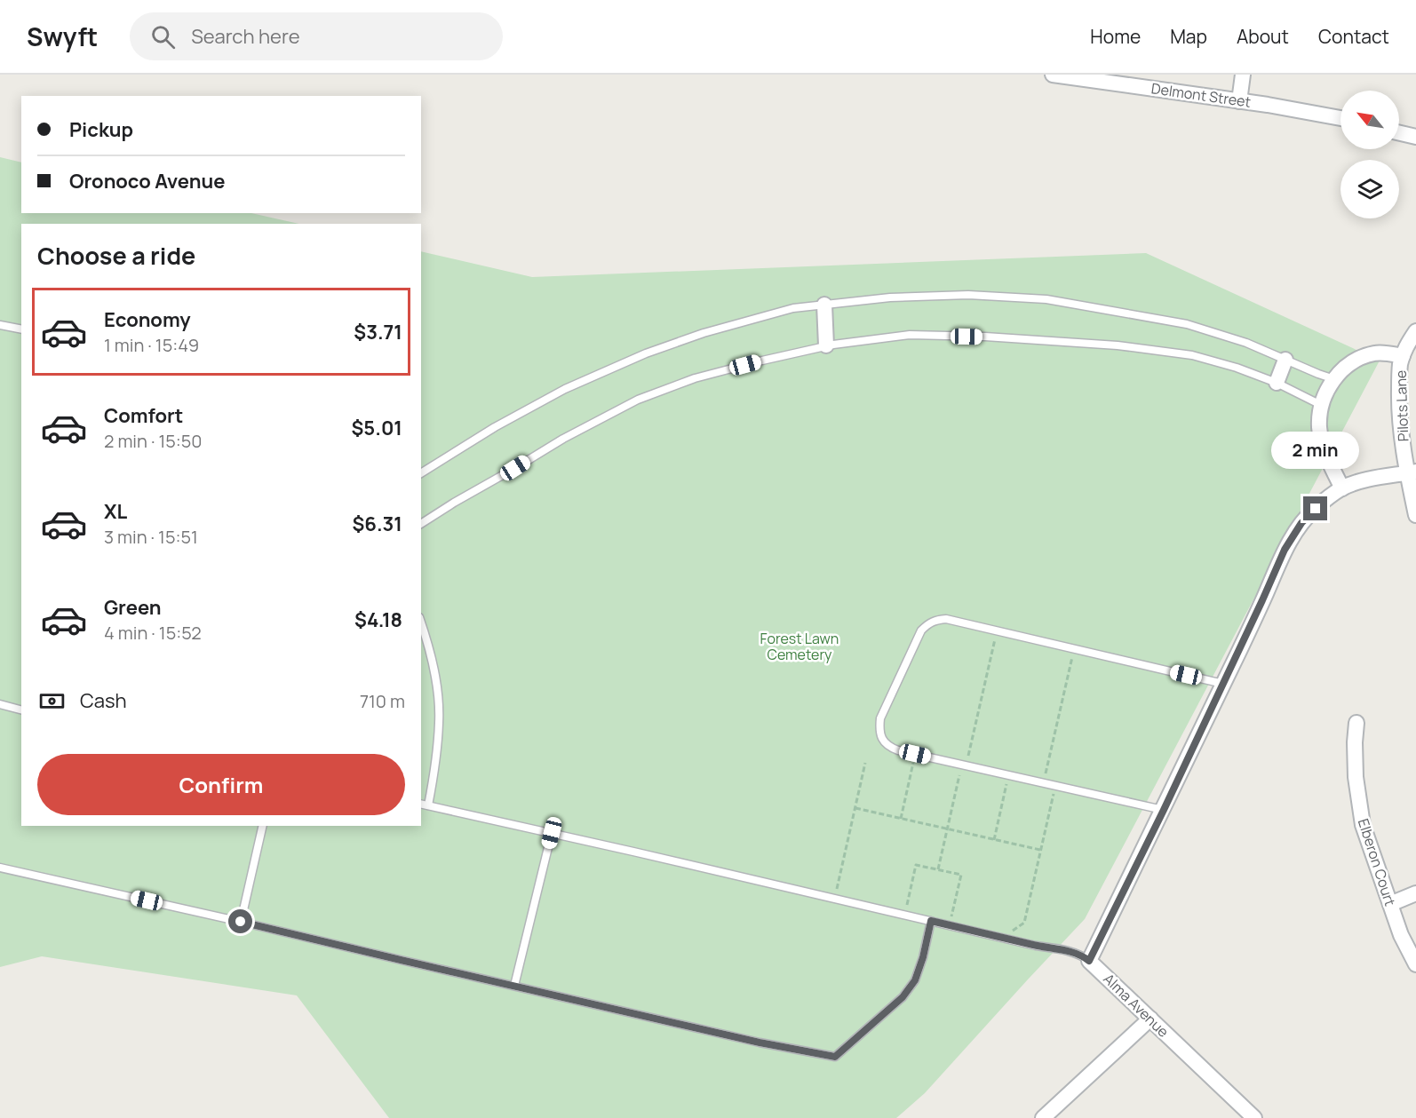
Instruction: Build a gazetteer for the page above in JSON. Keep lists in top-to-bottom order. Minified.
{"streets":{"street":["Delmont Street","Pilots Lane","Elberon Court","Alma Avenue"]},"parks":["Forest Lawn Cemetery"],"north":"top left","page":{"header":"Swyft","search":"Search here","nav":["Home","Map","About","Contact"],"banner":["Pickup","Oronoco Avenue"],"heading":"Choose a ride","list":[{"name":"Economy","note":"1 min · 15:49","value":"$3.71"},{"name":"Comfort","note":"2 min · 15:50","value":"$5.01"},{"name":"XL","note":"3 min · 15:51","value":"$6.31"},{"name":"Green","note":"4 min · 15:52","value":"$4.18"}],"bubble":"2 min","pay":["Cash","710 m"],"buttons":"Confirm"}}
